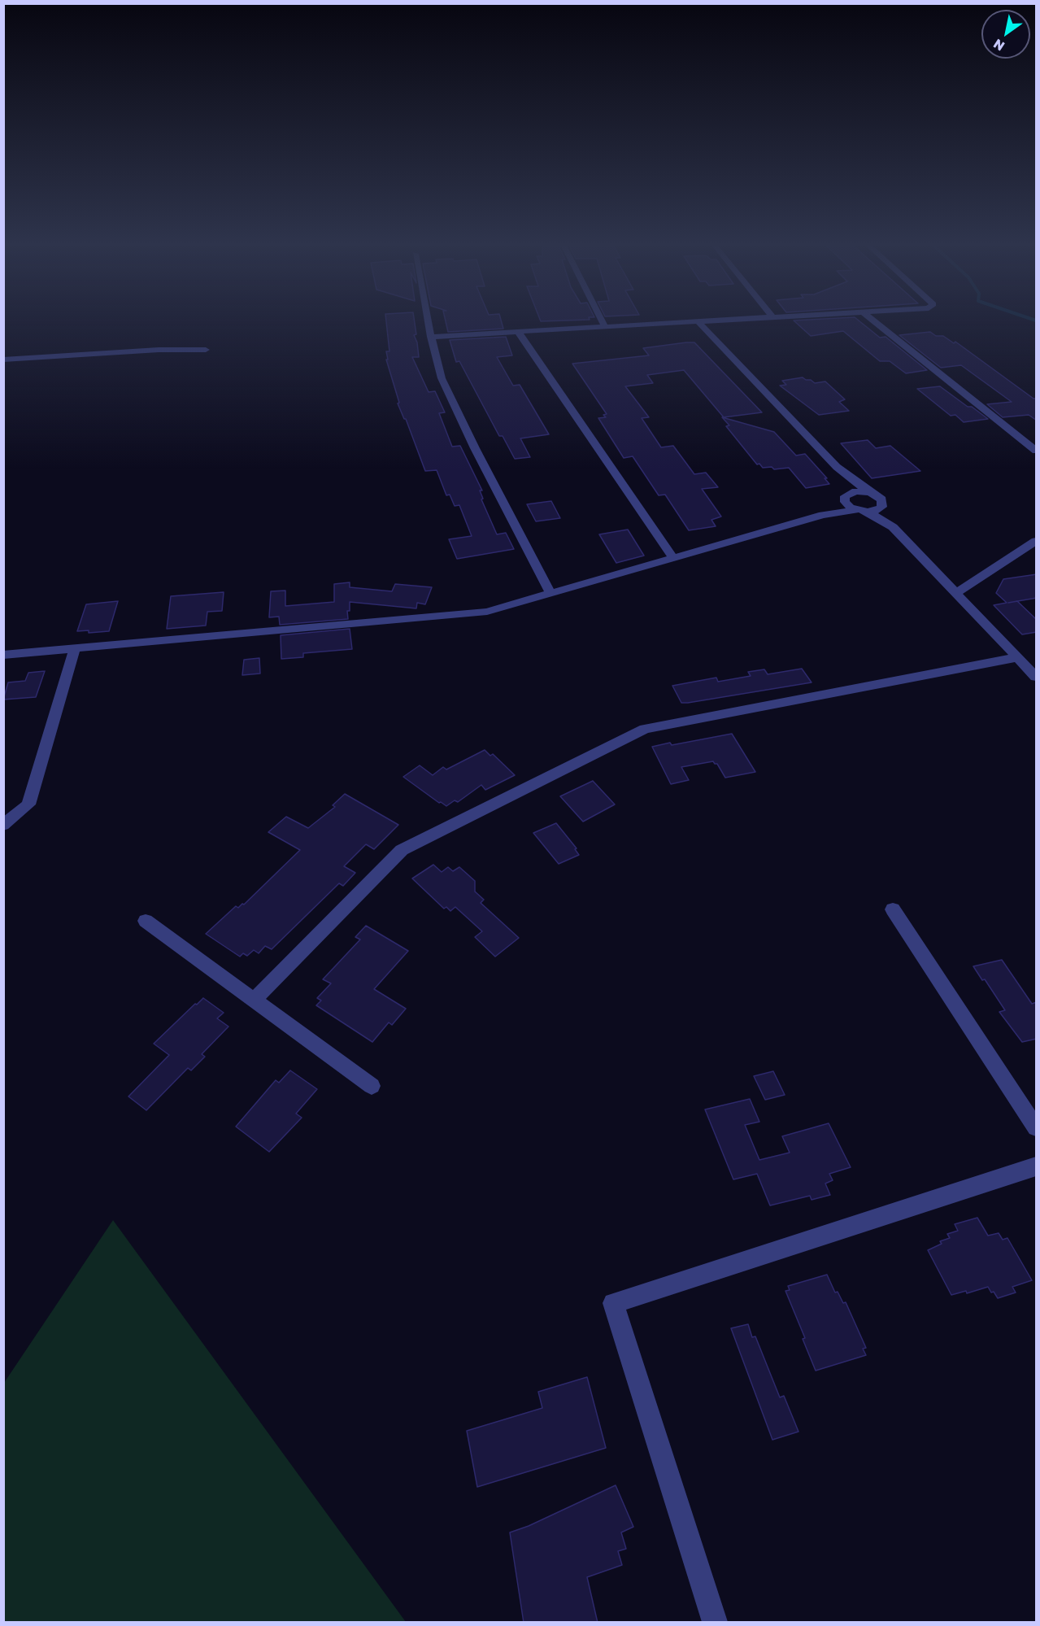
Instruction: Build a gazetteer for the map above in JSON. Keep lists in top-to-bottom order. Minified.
{"north":"bottom left"}
